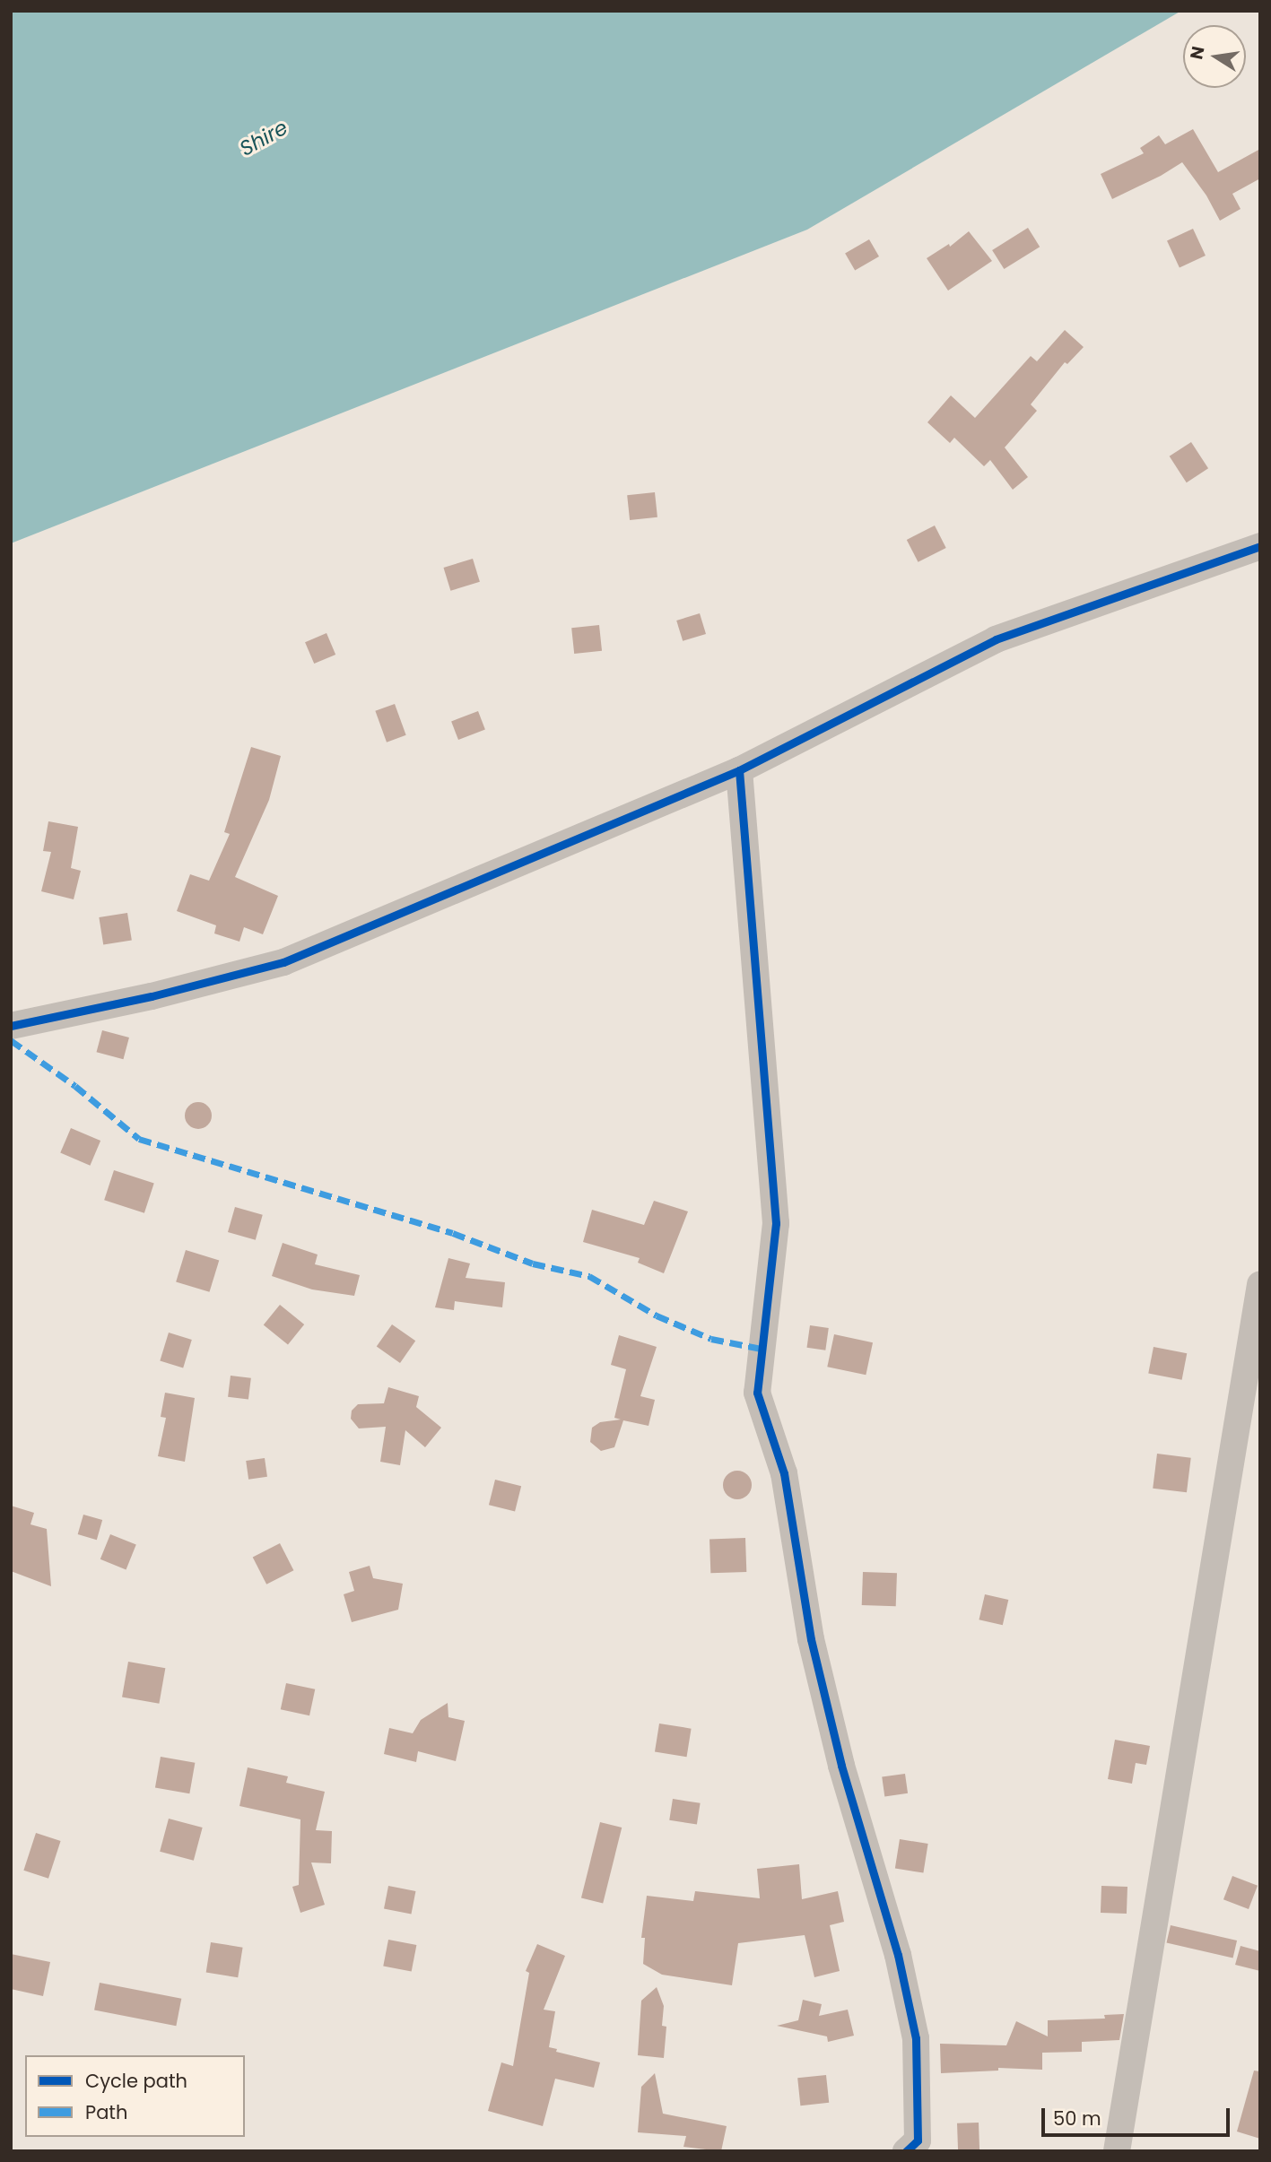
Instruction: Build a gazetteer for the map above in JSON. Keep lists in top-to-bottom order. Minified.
{"water":["Shire"],"legend":["Cycle path","Path"],"scale_bar":"50 m","north":"left"}
